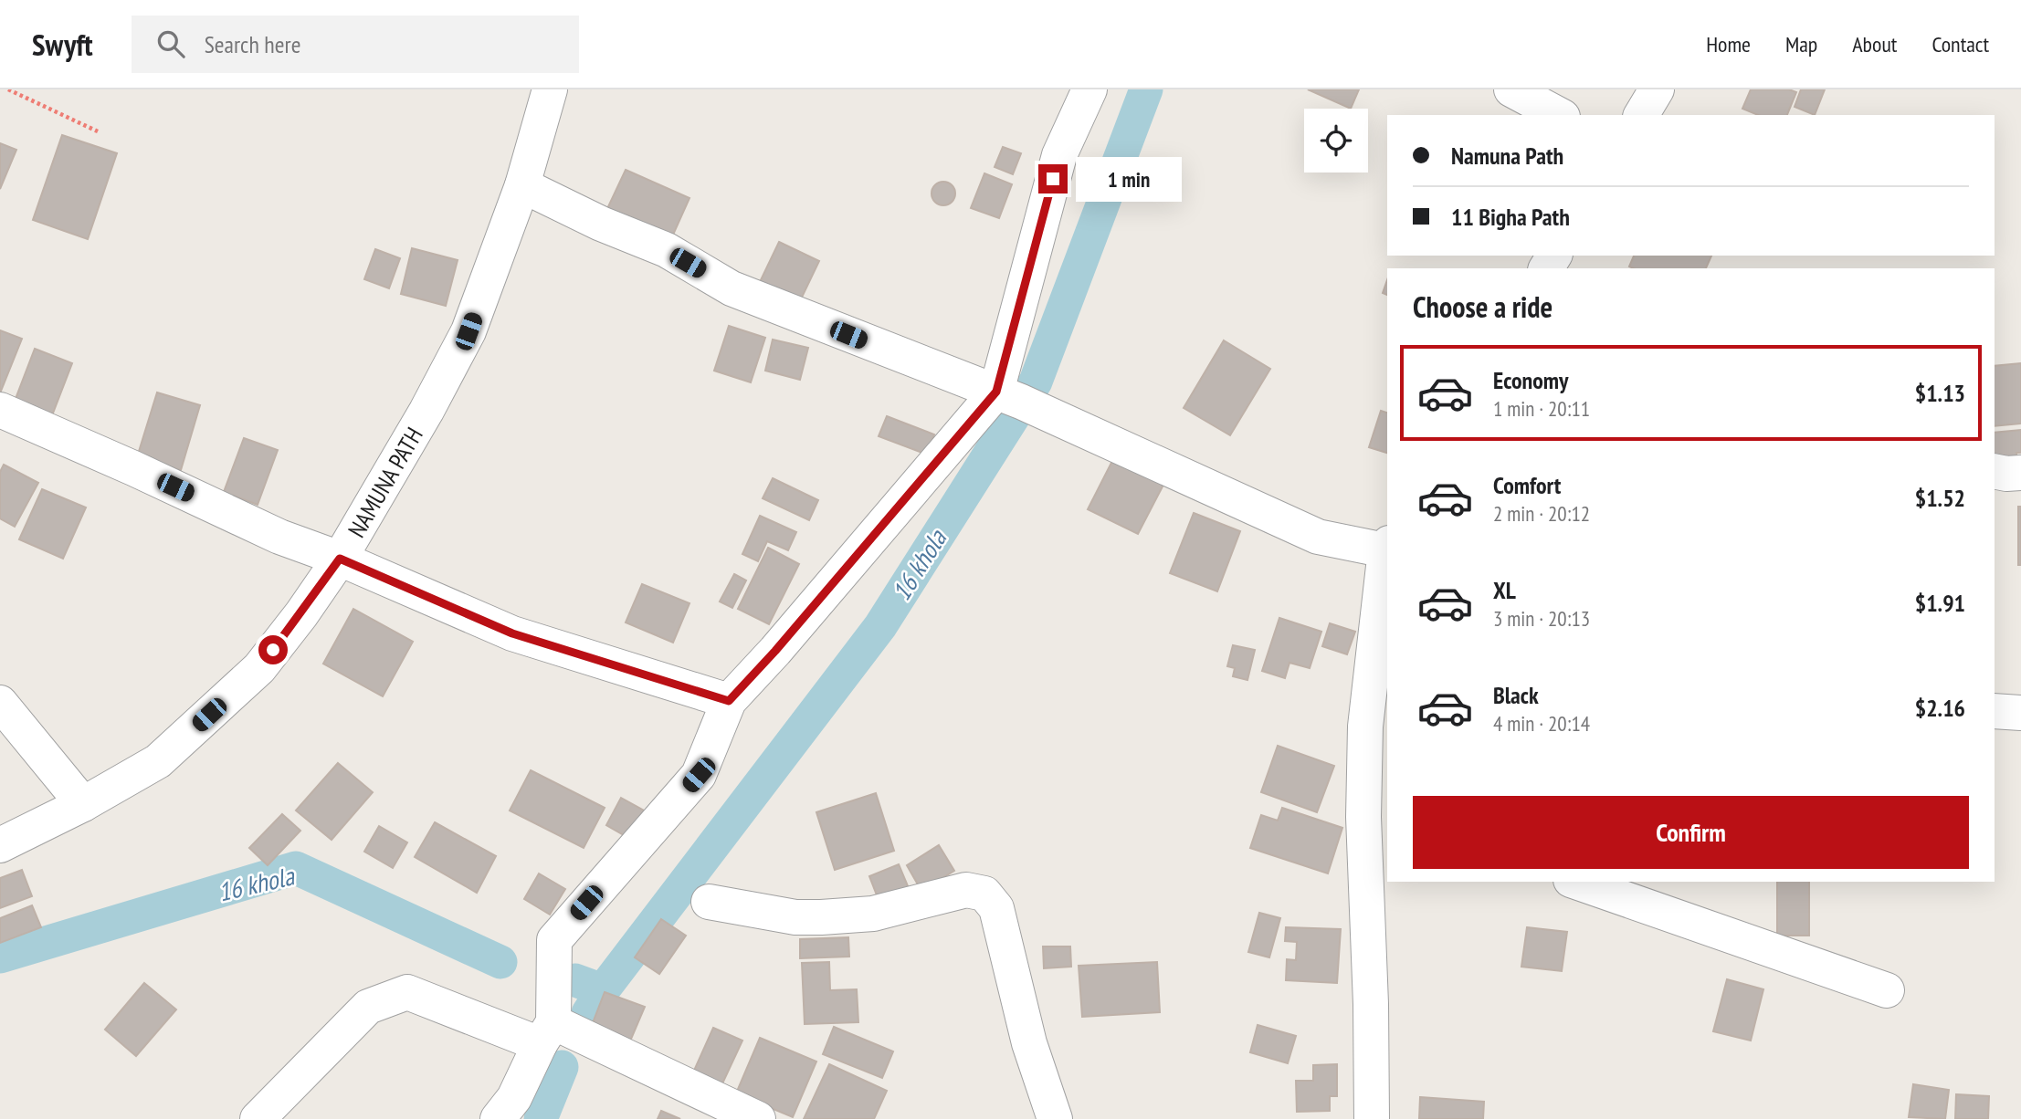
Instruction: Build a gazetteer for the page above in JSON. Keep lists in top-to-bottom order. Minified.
{"streets":{"street":["NAMUNA PATH"]},"water":["16 khola"],"page":{"header":"Swyft","search":"Search here","nav":["Home","Map","About","Contact"],"banner":["Namuna Path","11 Bigha Path"],"bubble":"1 min","heading":"Choose a ride","list":[{"name":"Economy","note":"1 min · 20:11","value":"$1.13"},{"name":"Comfort","note":"2 min · 20:12","value":"$1.52"},{"name":"XL","note":"3 min · 20:13","value":"$1.91"},{"name":"Black","note":"4 min · 20:14","value":"$2.16"}],"buttons":"Confirm"}}
